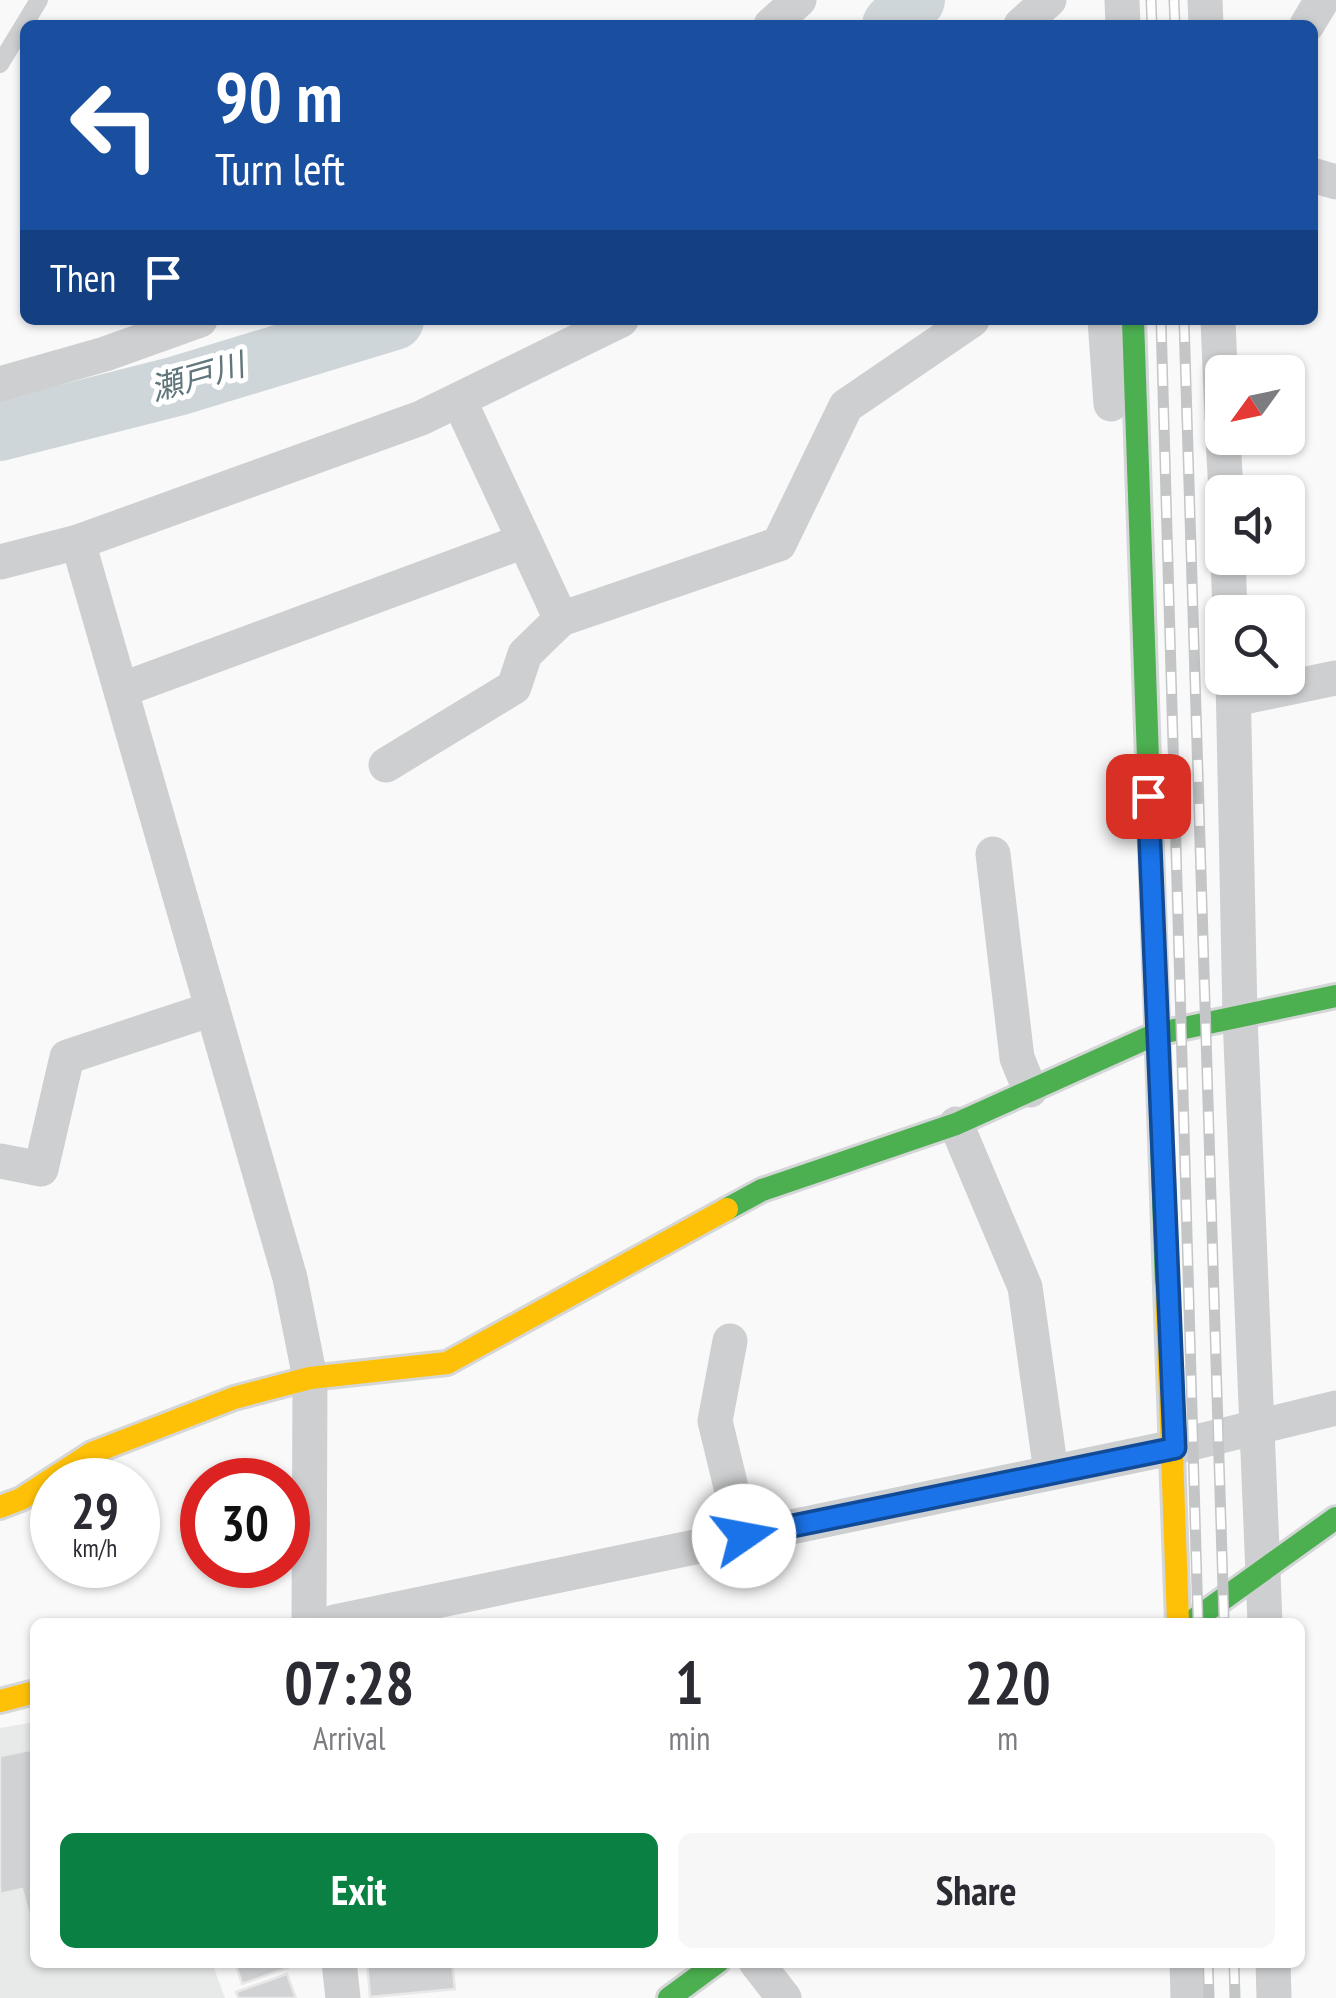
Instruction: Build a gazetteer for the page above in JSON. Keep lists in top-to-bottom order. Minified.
{"water":["瀬戸川"],"north":"bottom left","page":{"turn":["90 m","Turn left"],"then":"Then","speed":"29 km/h","limit":"30","eta":["07:28","Arrival","1","min","220","m"],"buttons":["Exit","Share"]}}
